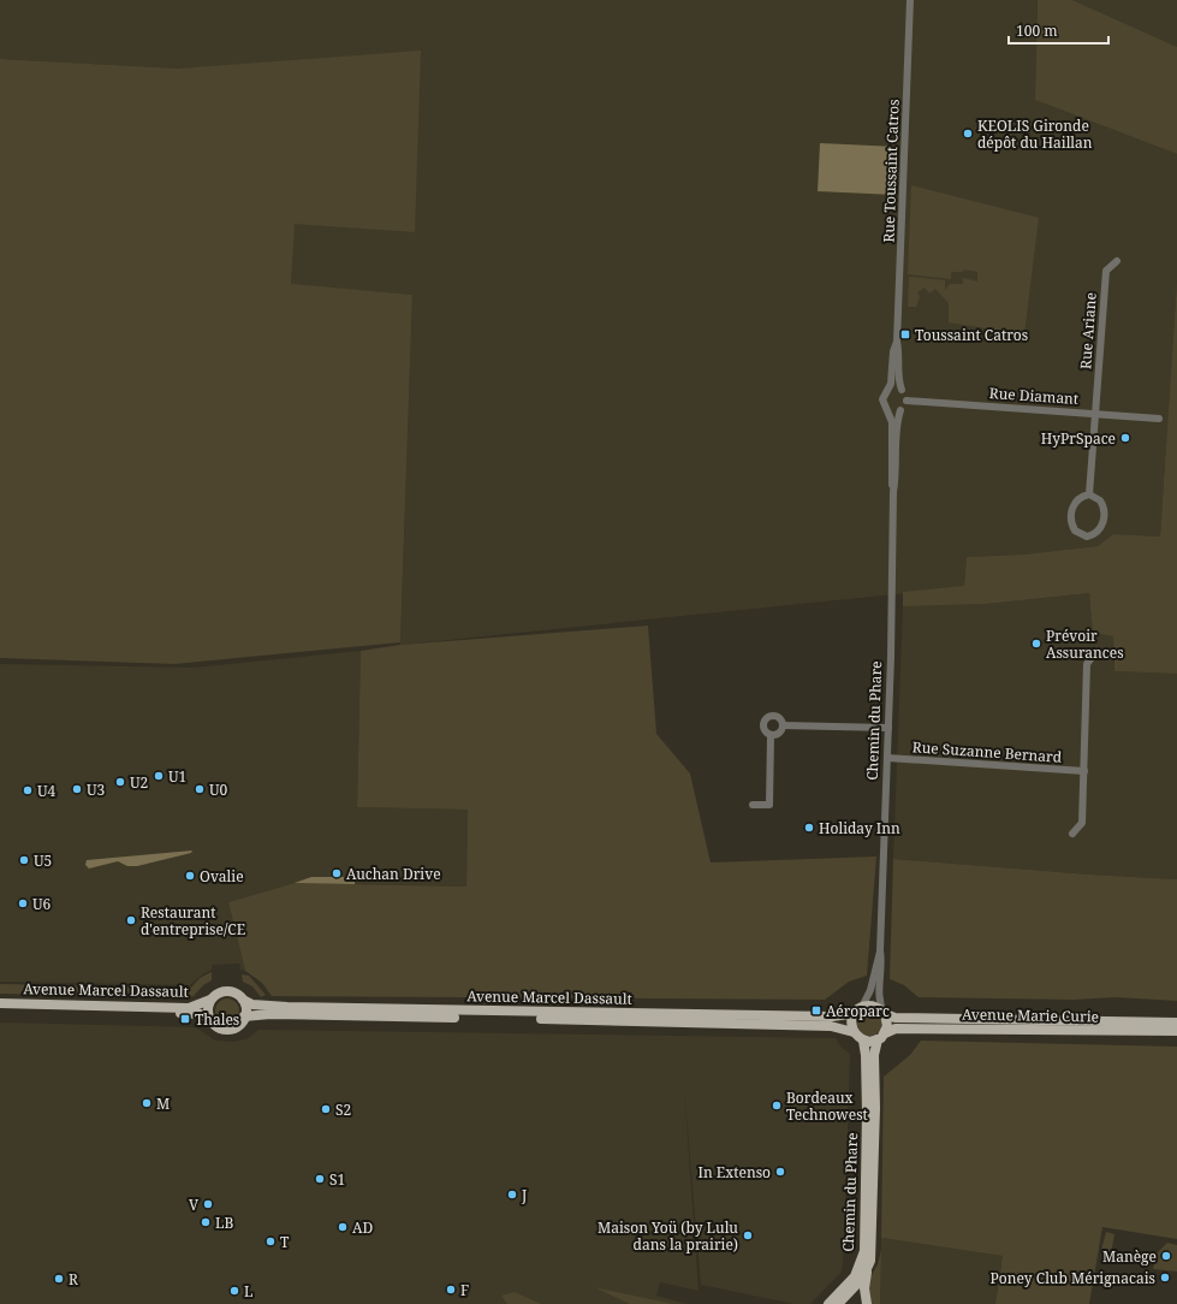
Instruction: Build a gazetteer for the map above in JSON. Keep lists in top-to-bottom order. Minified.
{"streets":{"main road":["Chemin du Phare","Avenue Marcel Dassault","Avenue Marie Curie"],"street":["Rue Toussaint Catros","Rue Ariane","Rue Diamant","Rue Suzanne Bernard"]},"crossings":[["Rue Toussaint Catros","Rue Diamant"],["Rue Toussaint Catros","Chemin du Phare"],["Rue Ariane","Rue Diamant"],["Rue Diamant","Chemin du Phare"],["Chemin du Phare","Rue Suzanne Bernard"],["Chemin du Phare","Avenue Marcel Dassault"],["Chemin du Phare","Avenue Marie Curie"],["Avenue Marcel Dassault","Avenue Marie Curie"]],"places":{"other":["KEOLIS Gironde dépôt du Haillan","HyPrSpace","Prévoir Assurances","U1","U2","U3","U0","U4","Holiday Inn","U5","Auchan Drive","Ovalie","U6","Restaurant d'entreprise/CE","M","Bordeaux Technowest","S2","In Extenso","S1","J","V","LB","AD","Maison Yoü (by Lulu dans la prairie)","T","Manège","Poney Club Mérignacais","R","F","L"],"transit":["Toussaint Catros","Aéroparc","Thales"]},"scale_bar":"100 m"}
